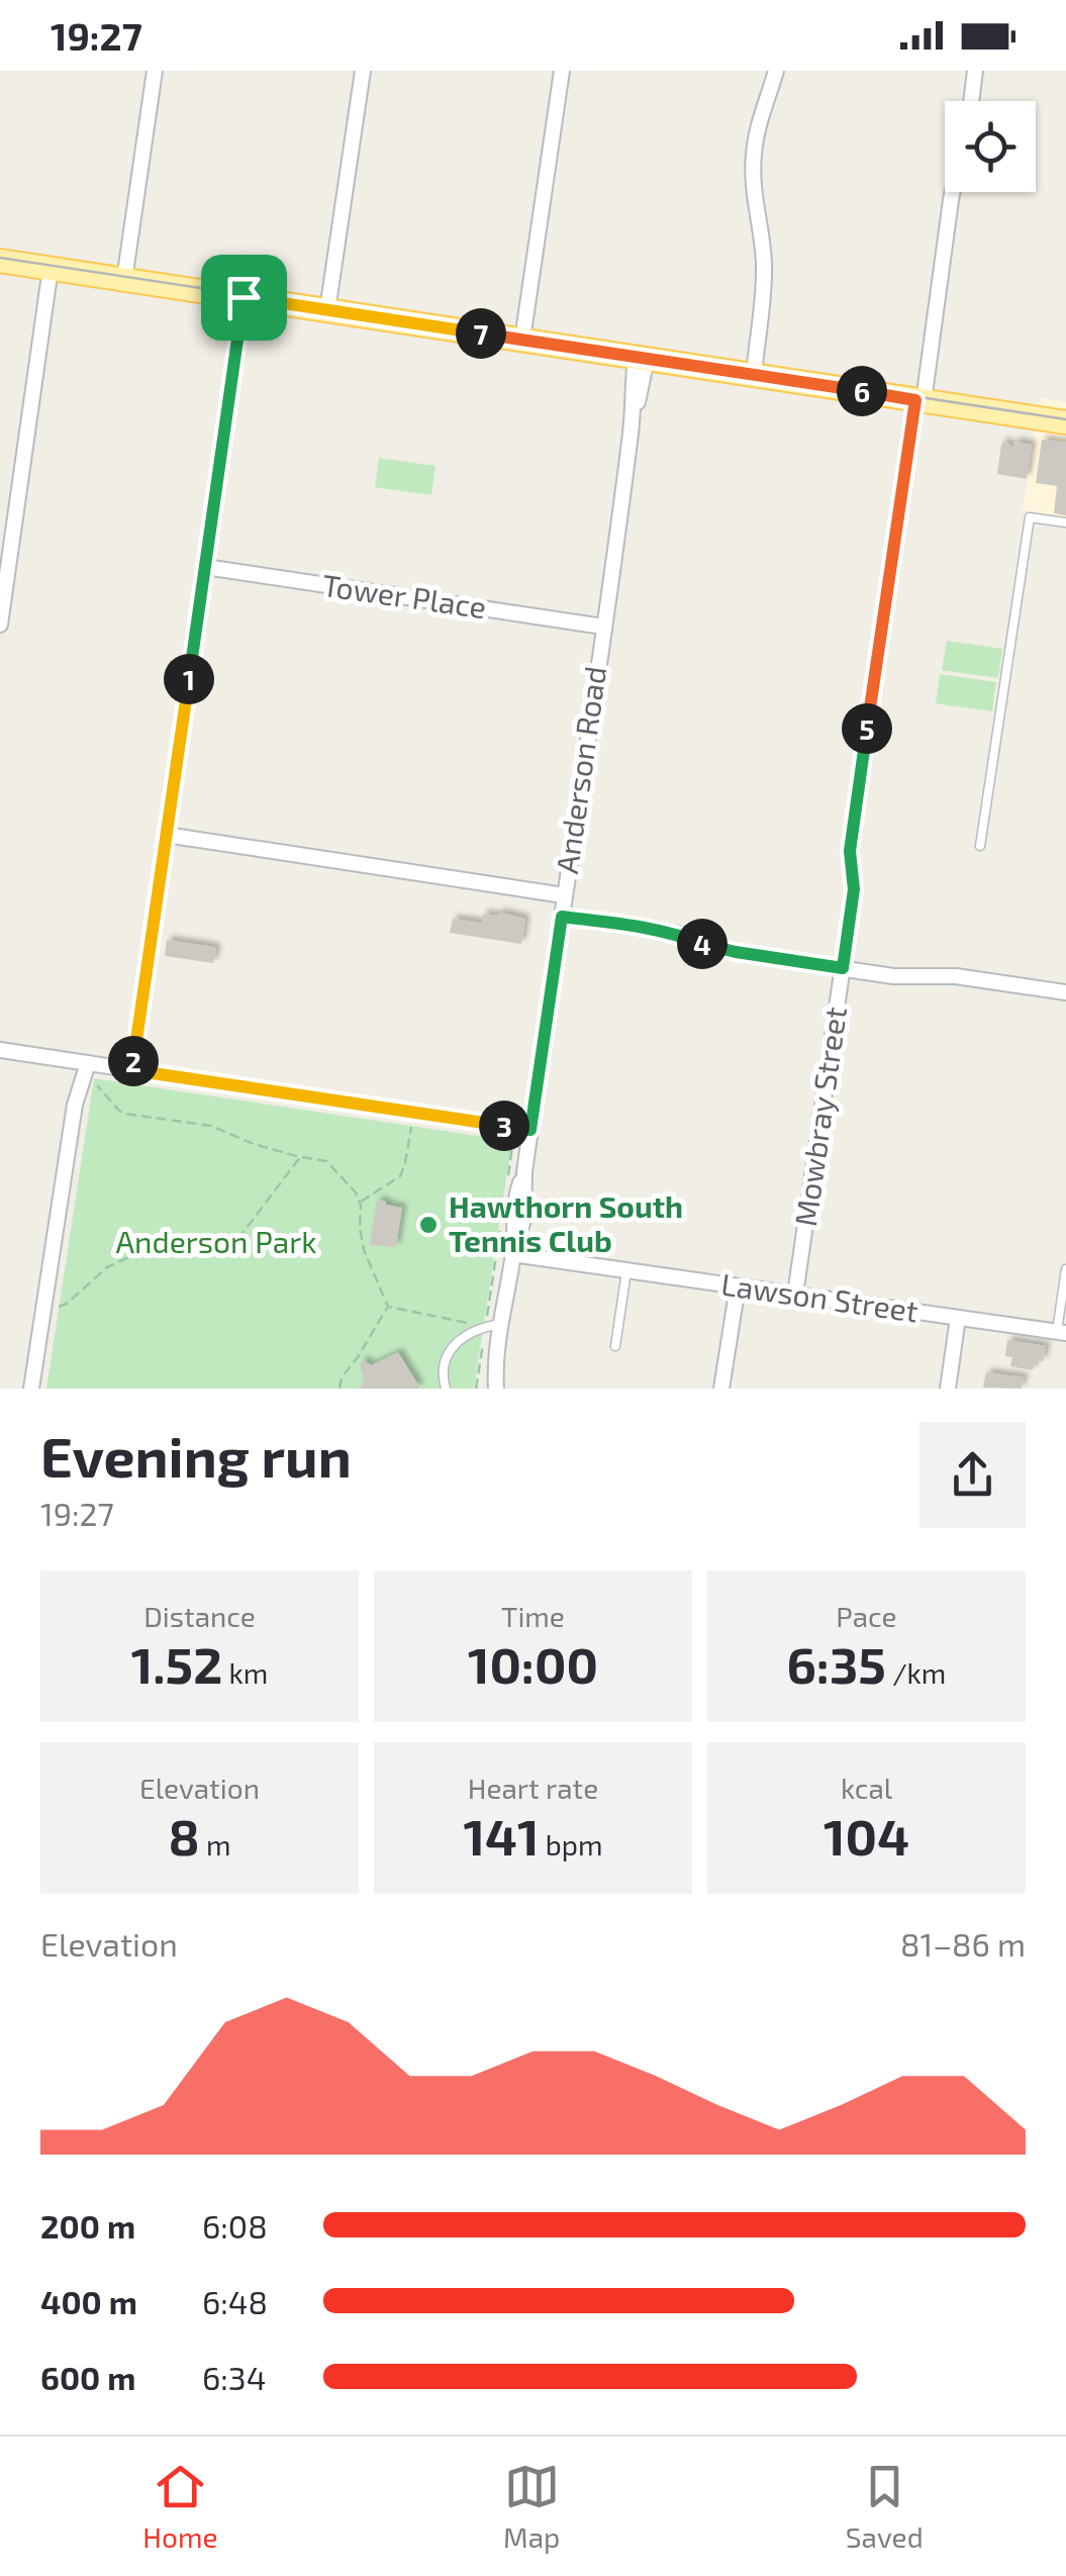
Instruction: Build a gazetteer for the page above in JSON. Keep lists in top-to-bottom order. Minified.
{"streets":{"street":["Tower Place","Anderson Road","Mowbray Street","Lawson Street"]},"crossings":[["Tower Place","Anderson Road"],["Anderson Road","Lawson Street"],["Mowbray Street","Lawson Street"]],"parks":["Anderson Park"],"places":["Hawthorn South Tennis Club"],"page":{"status":"19:27","pins":["7","6","1","5","4","2","3"],"heading":["Evening run","19:27"],"stats":[["Distance","1.52 km"],["Time","10:00"],["Pace","6:35 /km"],["Elevation","8 m"],["Heart rate","141 bpm"],["kcal","104"]],"chart":["Elevation","81–86 m"],"list":[{"name":"200 m","note":"6:08"},{"name":"400 m","note":"6:48"},{"name":"600 m","note":"6:34"}],"tabs":["Home","Map","Saved"]}}
